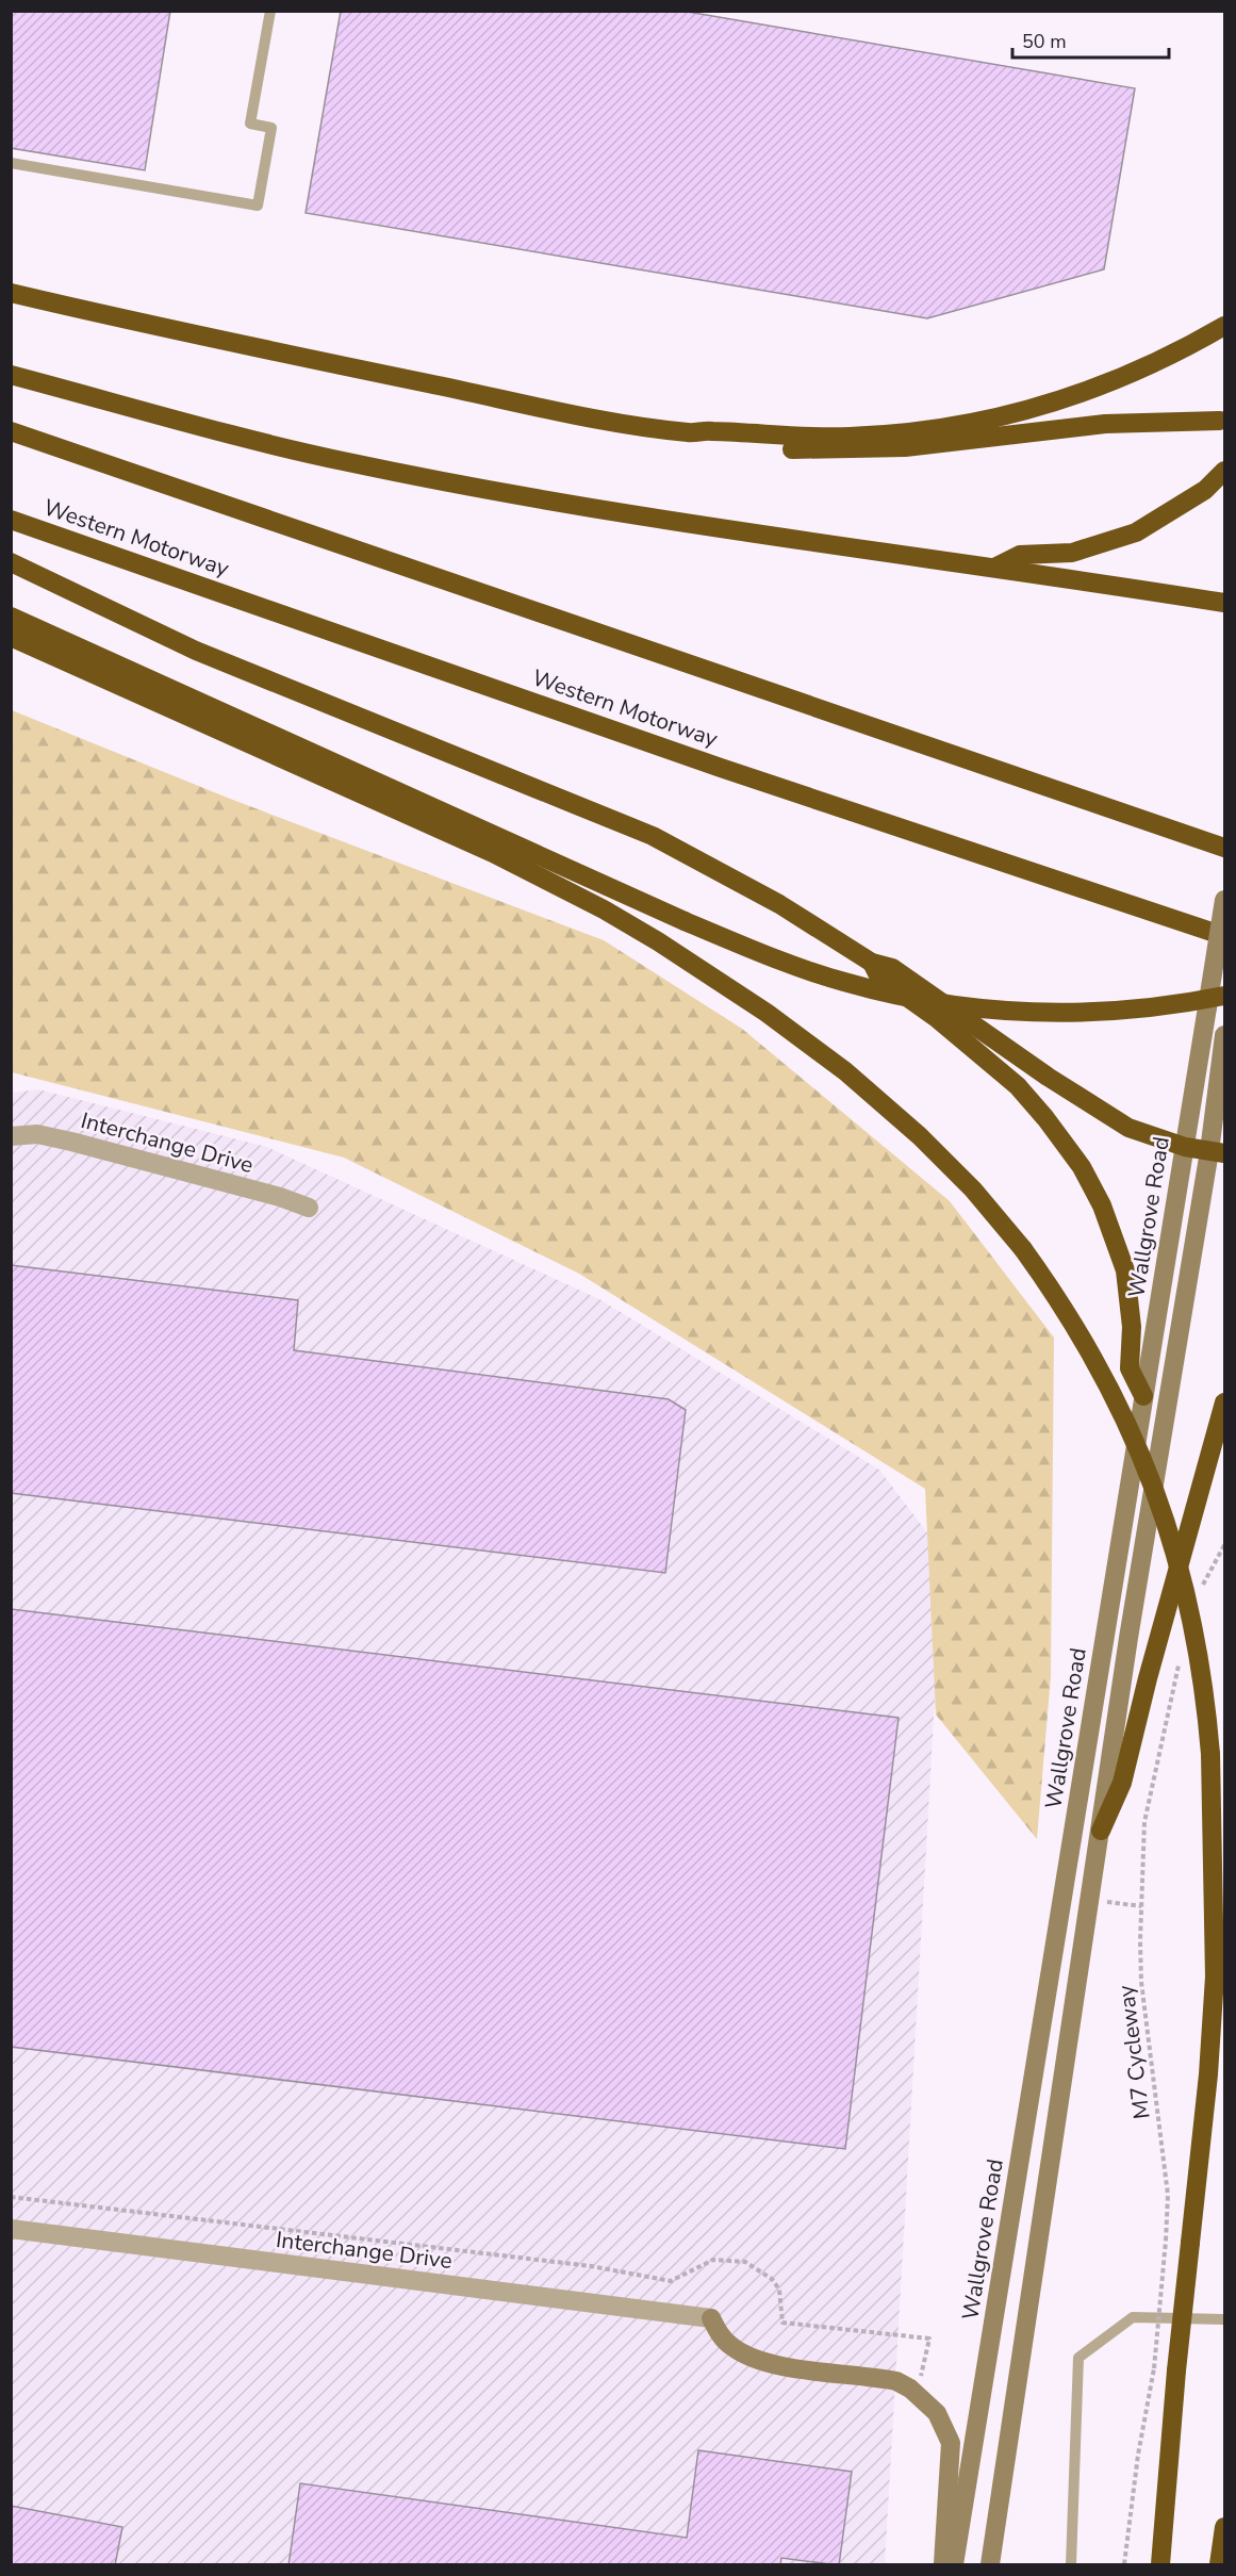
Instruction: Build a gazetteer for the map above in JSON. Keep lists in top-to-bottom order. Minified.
{"streets":{"highway":["Western Motorway"],"main road":["Wallgrove Road"],"street":["Interchange Drive"],"path":["M7 Cycleway"]},"scale_bar":"50 m"}
